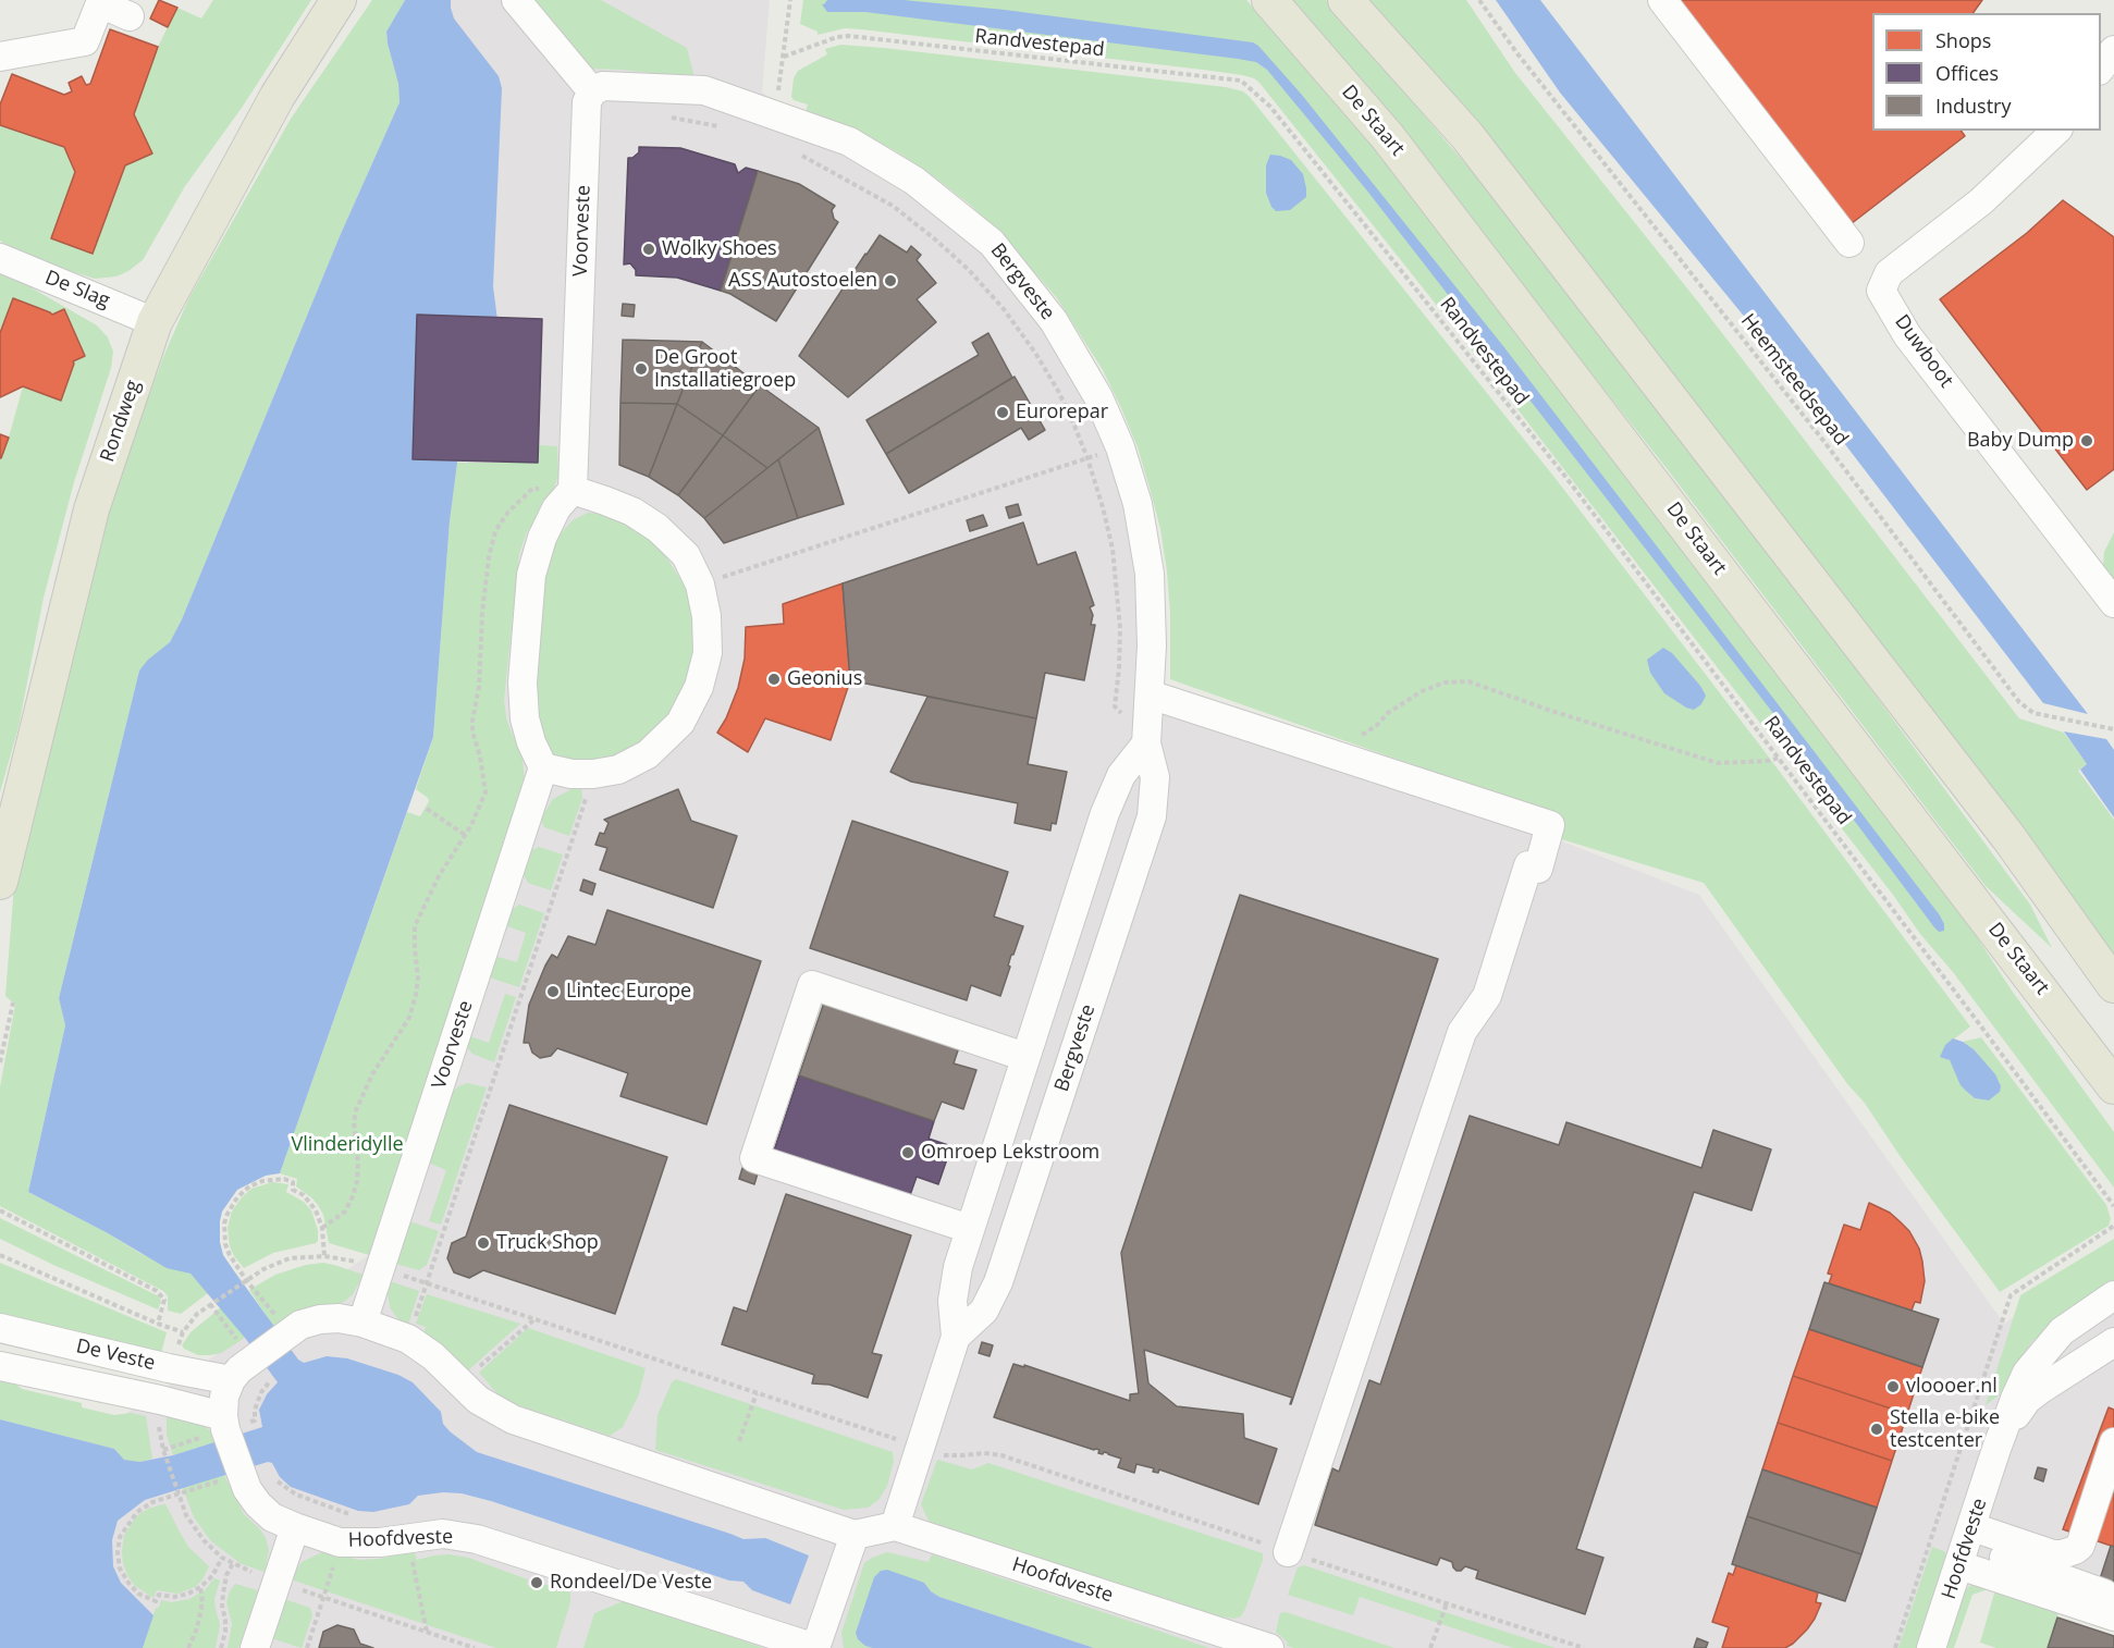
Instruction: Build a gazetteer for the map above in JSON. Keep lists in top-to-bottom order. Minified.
{"streets":{"main road":["De Staart","Rondweg"],"street":["Voorveste","Bergveste","De Slag","Duwboot","De Veste","Hoofdveste"],"path":["Randvestepad","Heemsteedsepad"]},"crossings":[["Voorveste","Bergveste"],["Bergveste","Hoofdveste"],["De Slag","Rondweg"],["De Veste","Hoofdveste"]],"parks":["Vlinderidylle"],"places":["Wolky Shoes","ASS Autostoelen","De Groot Installatiegroep","Eurorepar","Baby Dump","Geonius","Lintec Europe","Omroep Lekstroom","Truck Shop","vloooer.nl","Stella e-bike testcenter","Rondeel/De Veste"],"legend":["Shops","Offices","Industry"]}
